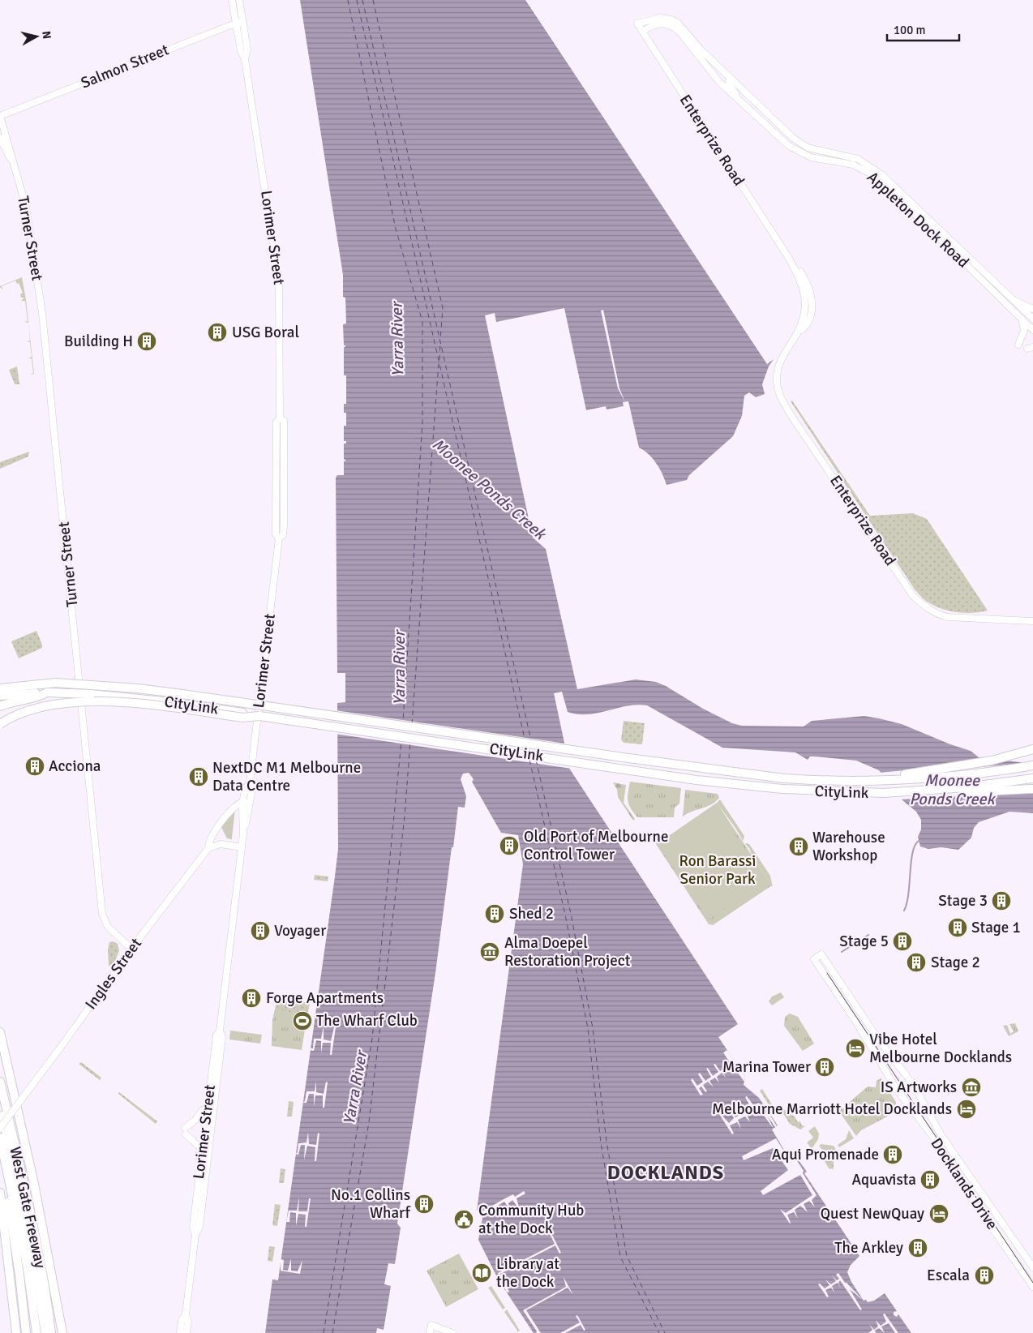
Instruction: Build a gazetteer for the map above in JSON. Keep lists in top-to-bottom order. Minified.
{"streets":{"highway":["CityLink","West Gate Freeway"],"street":["Salmon Street","Enterprize Road","Appleton Dock Road","Lorimer Street","Turner Street","Ingles Street","Docklands Drive"]},"crossings":[["Salmon Street","Lorimer Street"],["Salmon Street","Turner Street"],["Enterprize Road","Appleton Dock Road"],["Lorimer Street","Ingles Street"],["Turner Street","Ingles Street"]],"districts":["DOCKLANDS"],"water":["Yarra River","Moonee Ponds Creek"],"parks":["Ron Barassi Senior Park"],"places":{"building":["USG Boral","Building H","Acciona","NextDC M1 Melbourne Data Centre","Old Port of Melbourne Control Tower","Warehouse Workshop","Stage 3","Shed 2","Stage 1","Voyager","Stage 5","Stage 2","Forge Apartments","Marina Tower","Aqui Promenade","Aquavista","No.1 Collins Wharf","The Arkley","Escala"],"museum":["Alma Doepel Restoration Project","IS Artworks"],"sports":["The Wharf Club"],"hotel":["Vibe Hotel Melbourne Docklands","Melbourne Marriott Hotel Docklands","Quest NewQuay"],"public building":["Community Hub at the Dock"],"library":["Library at the Dock"]},"scale_bar":"100 m","north":"right"}
